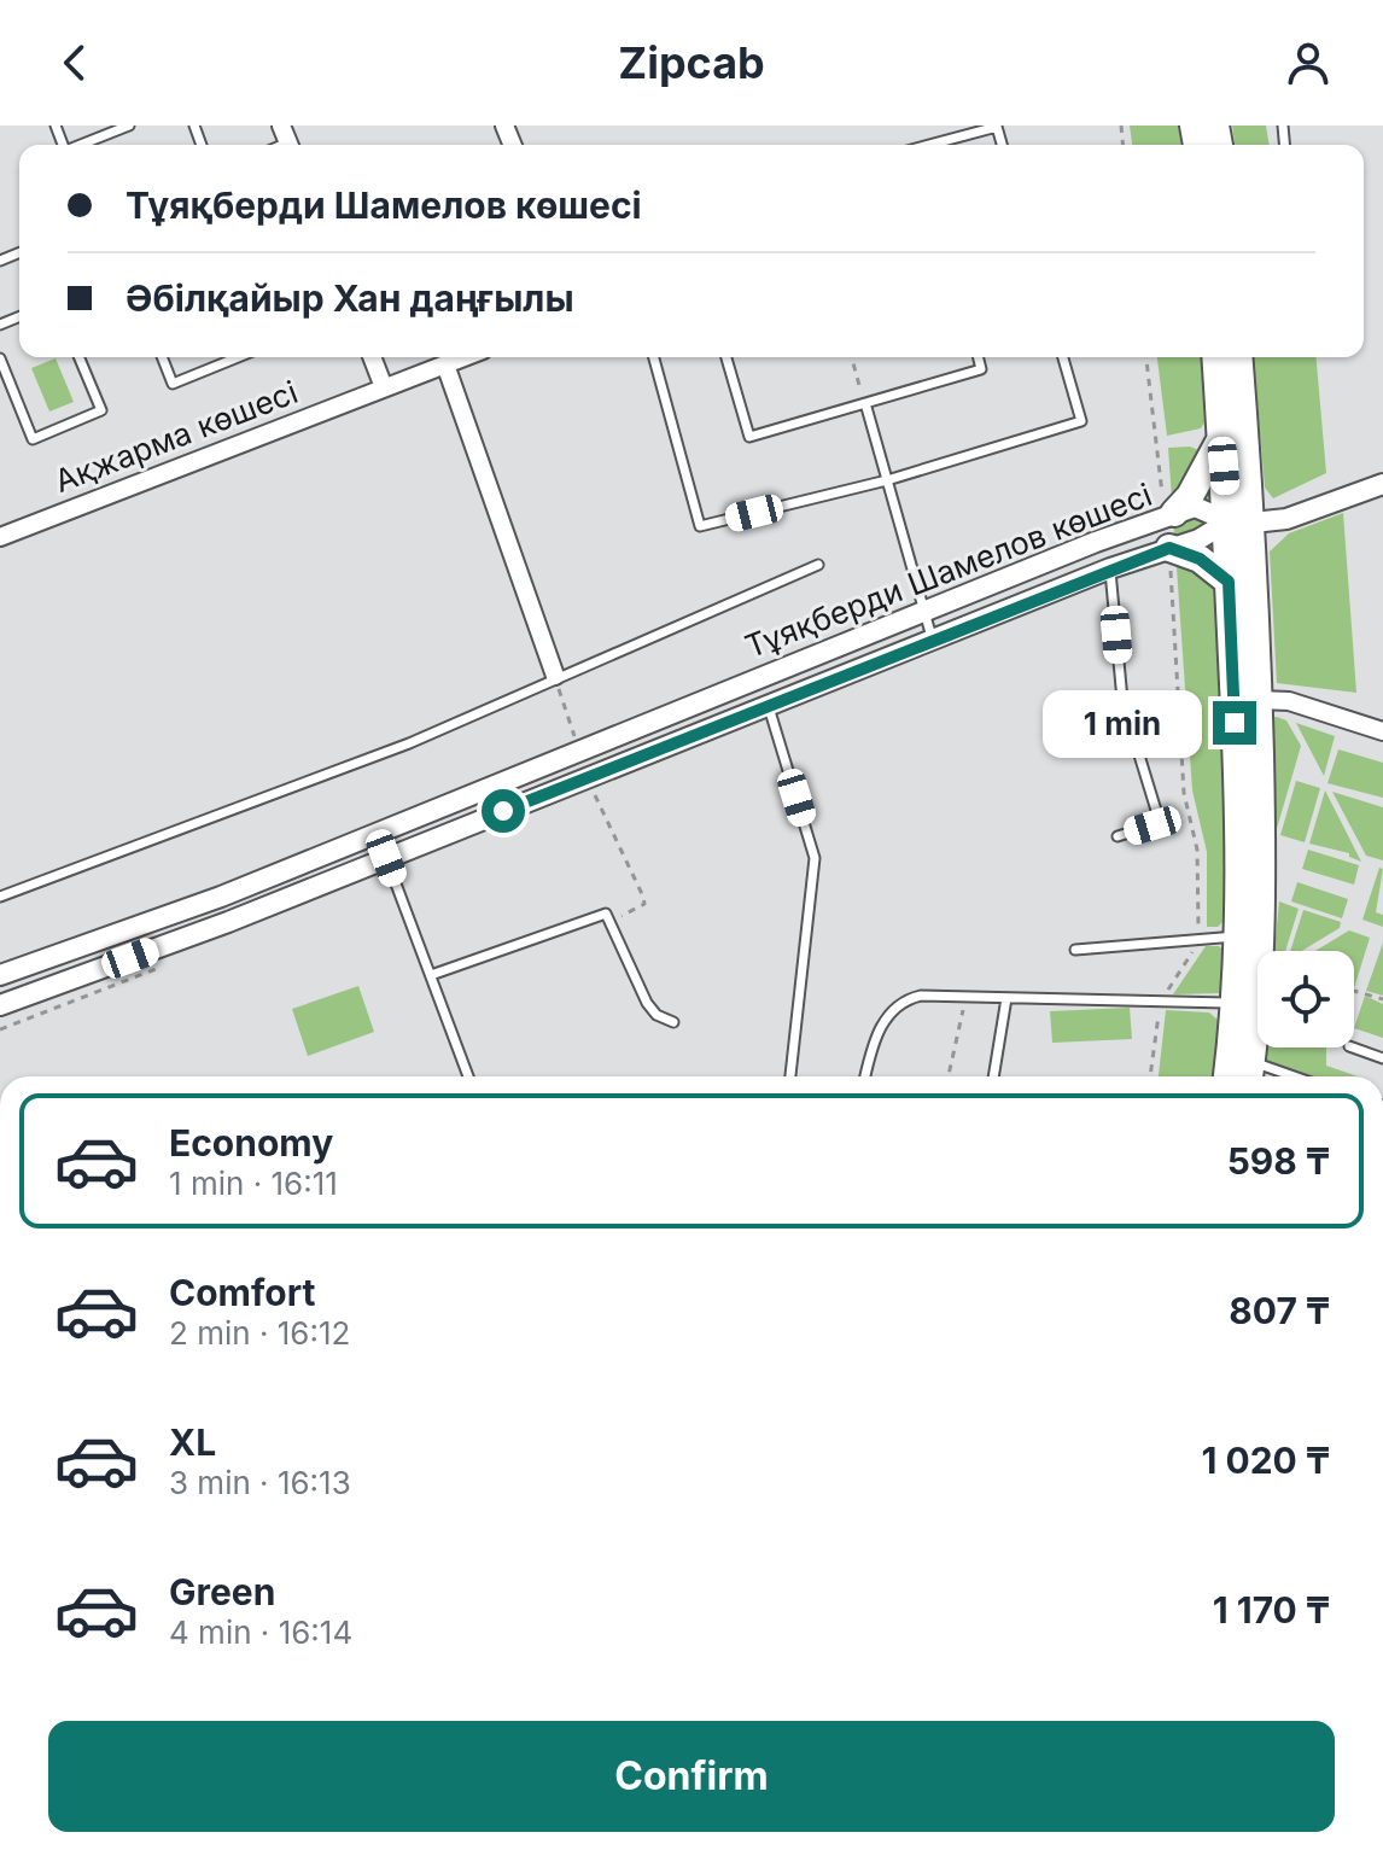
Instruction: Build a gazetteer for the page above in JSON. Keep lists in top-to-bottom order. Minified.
{"streets":{"street":["Ақжарма көшесі","Тұяқберди Шамелов көшесі"]},"page":{"header":"Zipcab","banner":["Тұяқберди Шамелов көшесі","Әбілқайыр Хан даңғылы"],"bubble":"1 min","list":[{"name":"Economy","note":"1 min · 16:11","value":"598 ₸"},{"name":"Comfort","note":"2 min · 16:12","value":"807 ₸"},{"name":"XL","note":"3 min · 16:13","value":"1 020 ₸"},{"name":"Green","note":"4 min · 16:14","value":"1 170 ₸"}],"buttons":"Confirm"}}
